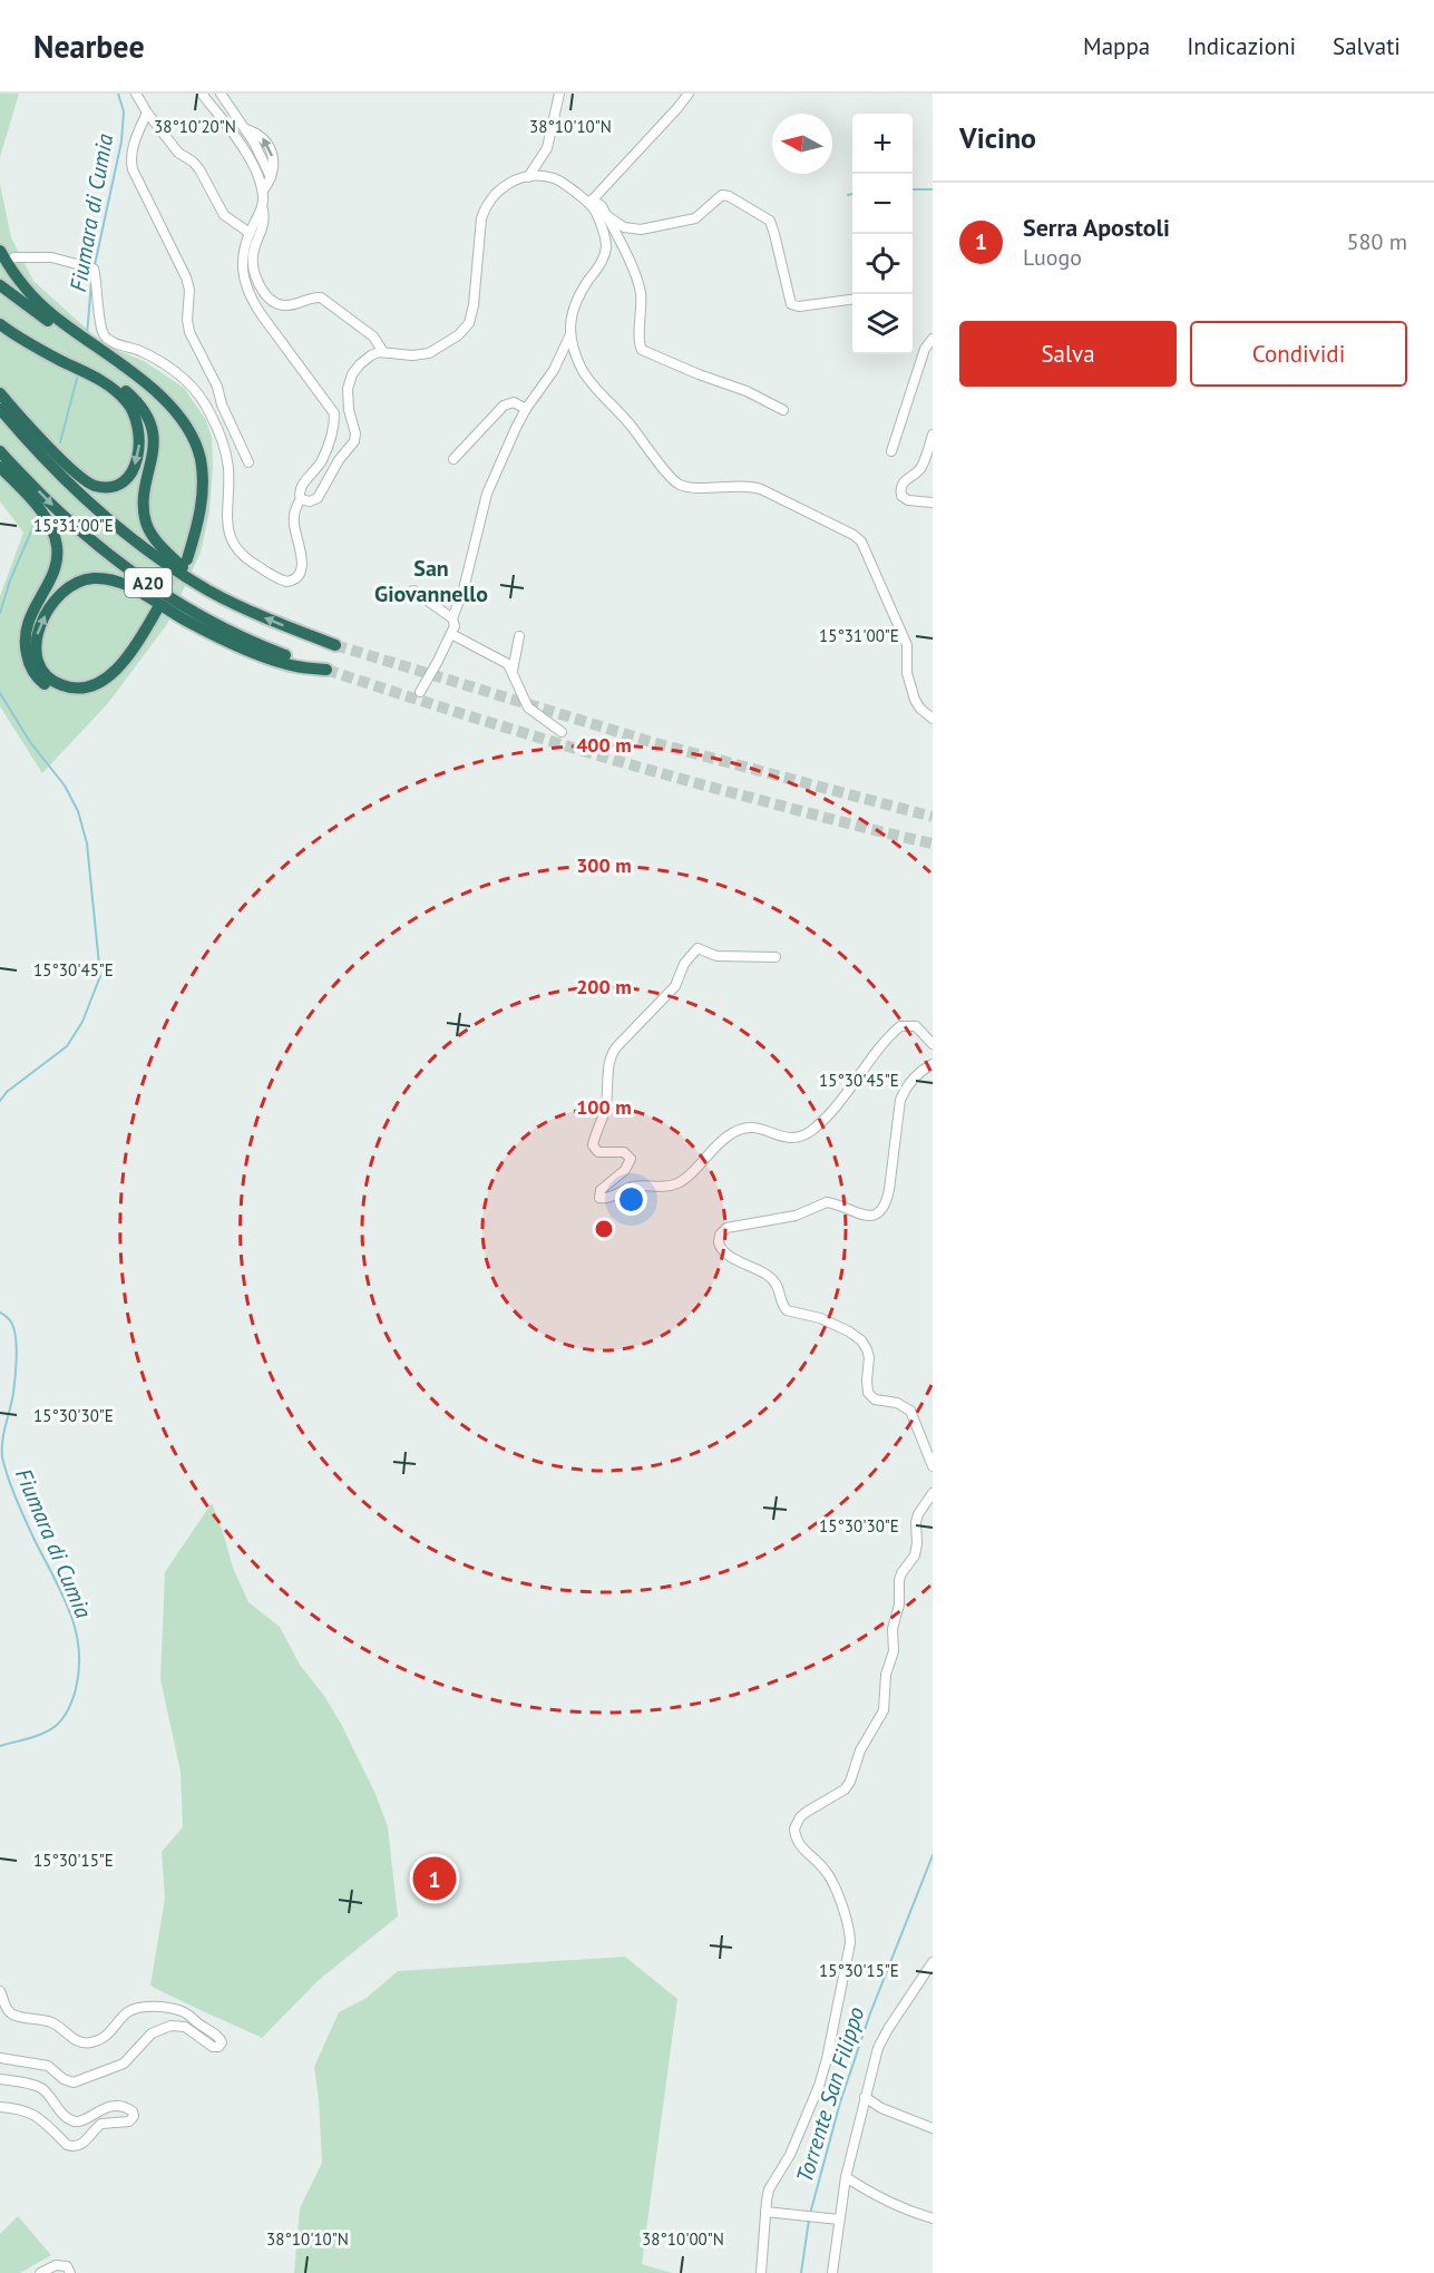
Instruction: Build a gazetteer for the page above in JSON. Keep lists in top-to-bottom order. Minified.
{"streets":{"highway":["A20"]},"districts":["San Giovannello"],"water":["Fiumara di Cumia","Torrente San Filippo"],"north":"left","page":{"header":"Nearbee","nav":["Mappa","Indicazioni","Salvati"],"heading":"Vicino","map_buttons":["+","−"],"list":[{"mark":"1","name":"Serra Apostoli","note":"Luogo","value":"580 m"}],"buttons":["Salva","Condividi"],"pins":"1"},"coordinates":["38°10'20\"N","38°10'10\"N","15°31'00\"E","15°30'45\"E","15°30'30\"E","15°30'15\"E","38°10'00\"N"],"rings":["400 m","300 m","200 m","100 m"]}
